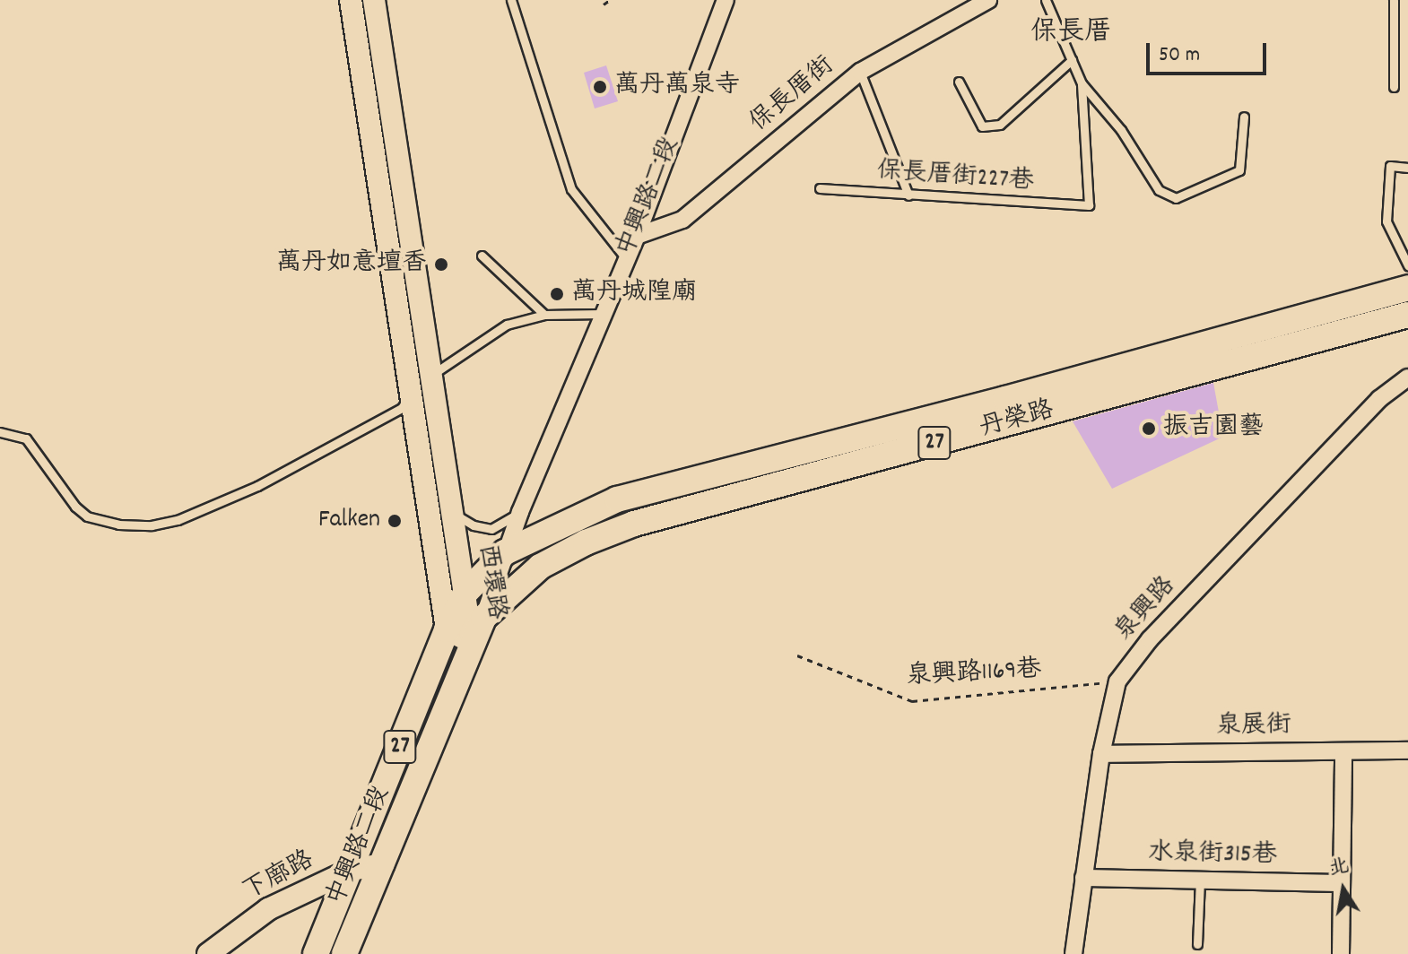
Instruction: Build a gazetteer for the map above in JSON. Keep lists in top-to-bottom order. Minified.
{"streets":{"main road":["中興路二段","丹榮路","27"],"street":["保長厝街","西環路","泉興路","泉展街","水泉街315巷","下廍路"],"lane":["保長厝街227巷"],"path":["泉興路1169巷"]},"crossings":[["保長厝街","中興路二段"],["中興路二段","丹榮路"],["中興路二段","西環路"],["中興路二段","下廍路"],["泉興路","泉興路1169巷"],["泉興路","泉展街"],["泉興路","水泉街315巷"]],"districts":["保長厝"],"places":["萬丹萬泉寺","萬丹如意壇香","萬丹城隍廟","振吉園藝","Falken"],"scale_bar":"50 m","north":"top"}
